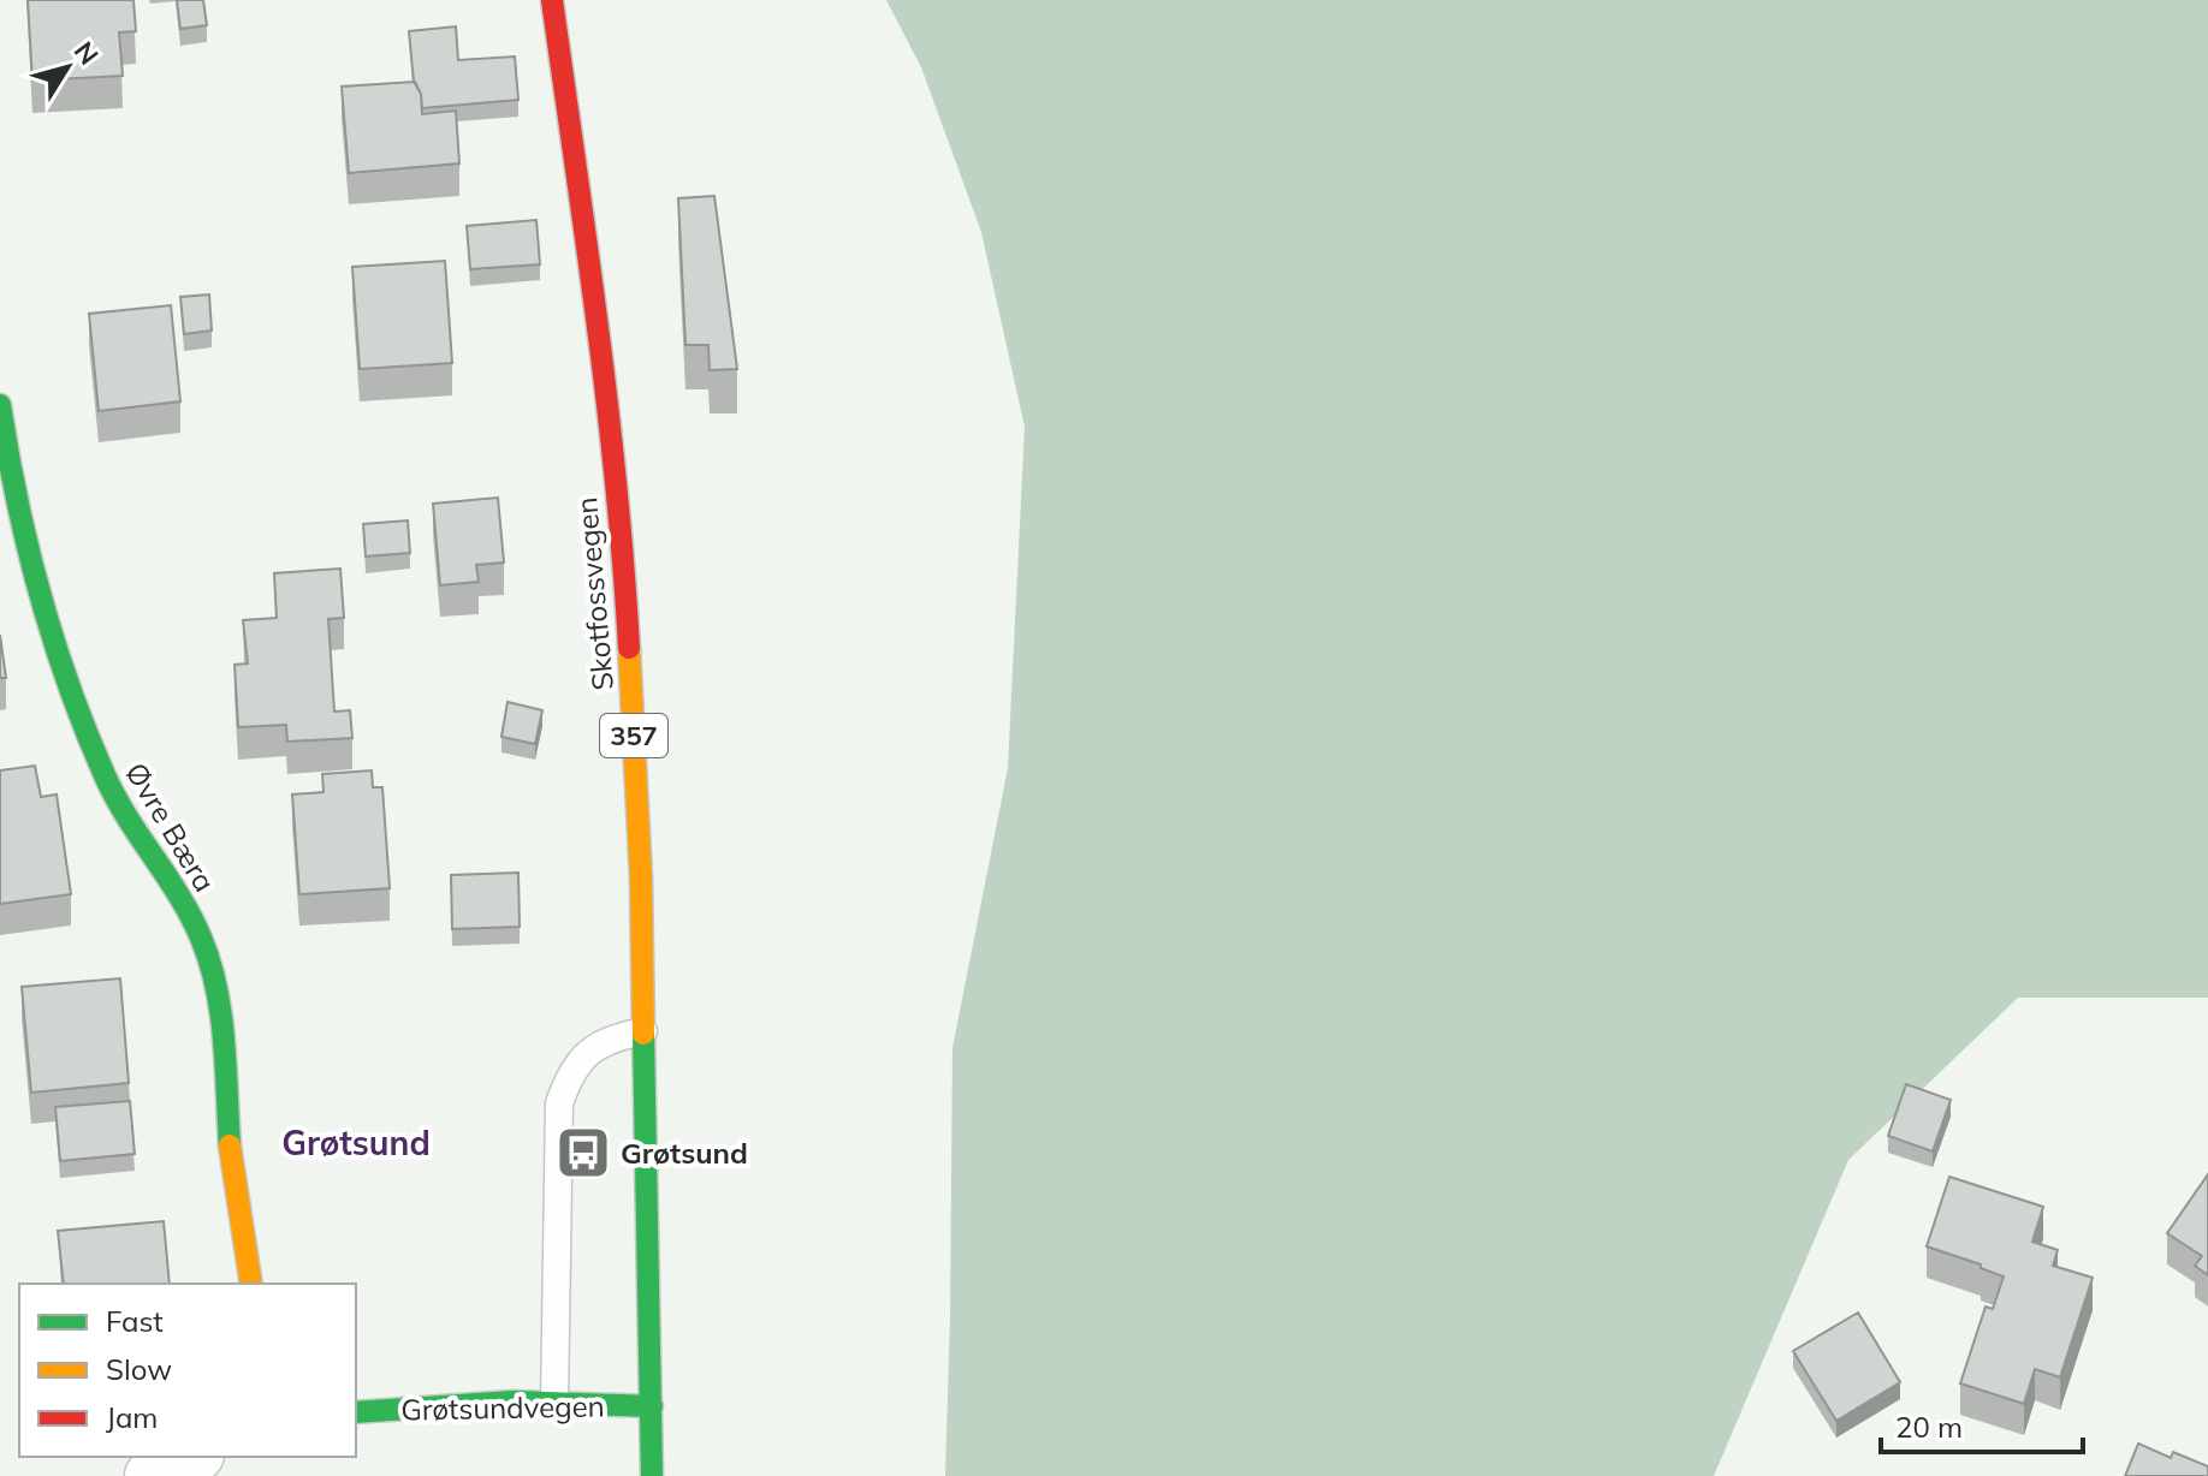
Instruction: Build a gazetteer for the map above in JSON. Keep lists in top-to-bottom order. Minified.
{"streets":{"main road":["Skotfossvegen","357","Øvre Bæra","Grøtsundvegen"]},"crossings":[["Skotfossvegen","Grøtsundvegen"]],"districts":["Grøtsund"],"places":{"bus stop":["Grøtsund"]},"legend":["Fast","Slow","Jam"],"scale_bar":"20 m","north":"top right"}
